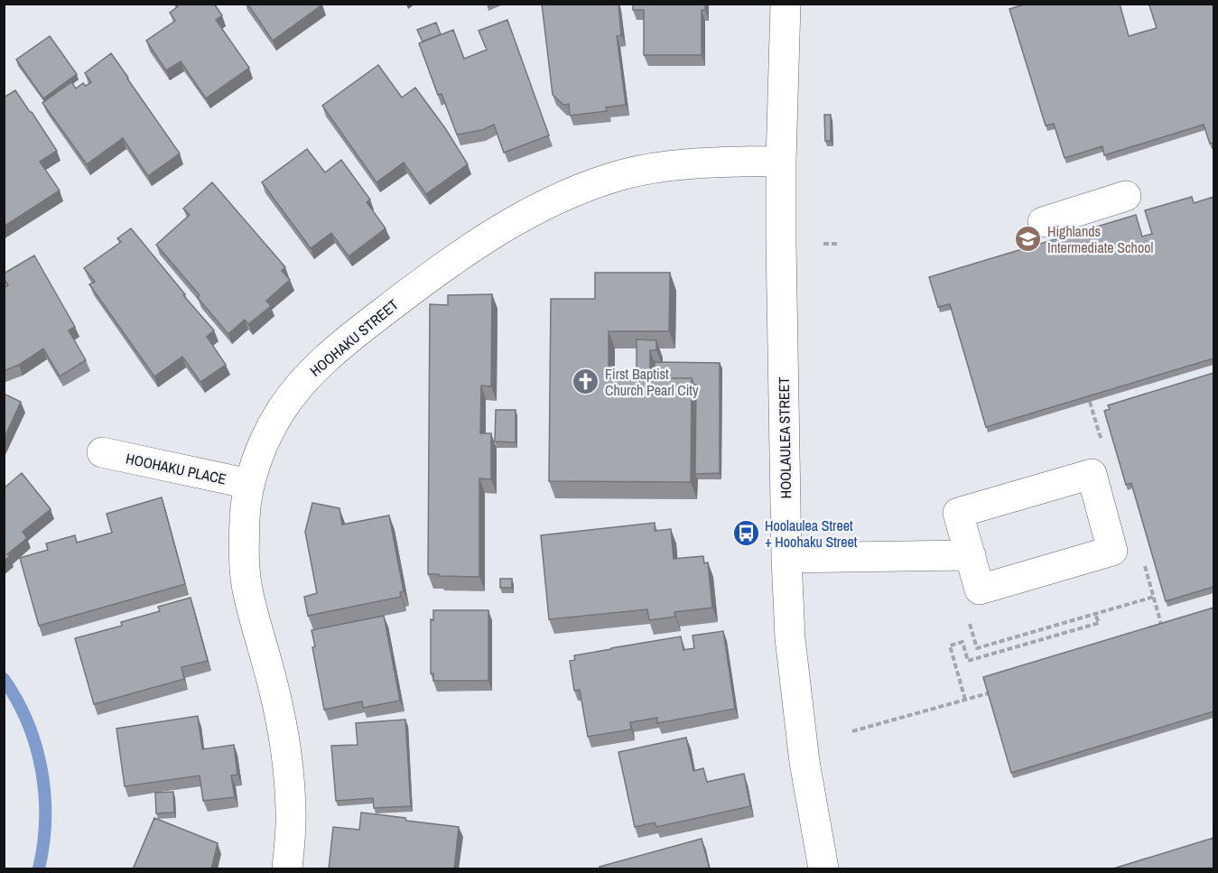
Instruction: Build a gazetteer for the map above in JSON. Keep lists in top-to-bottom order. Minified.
{"streets":{"street":["HOOHAKU STREET","HOOLAULEA STREET","HOOHAKU PLACE"]},"crossings":[["HOOHAKU STREET","HOOLAULEA STREET"],["HOOHAKU STREET","HOOHAKU PLACE"]],"places":{"school or university":["Highlands Intermediate School"],"church":["First Baptist Church Pearl City"],"bus stop":["Hoolaulea Street + Hoohaku Street"]}}
